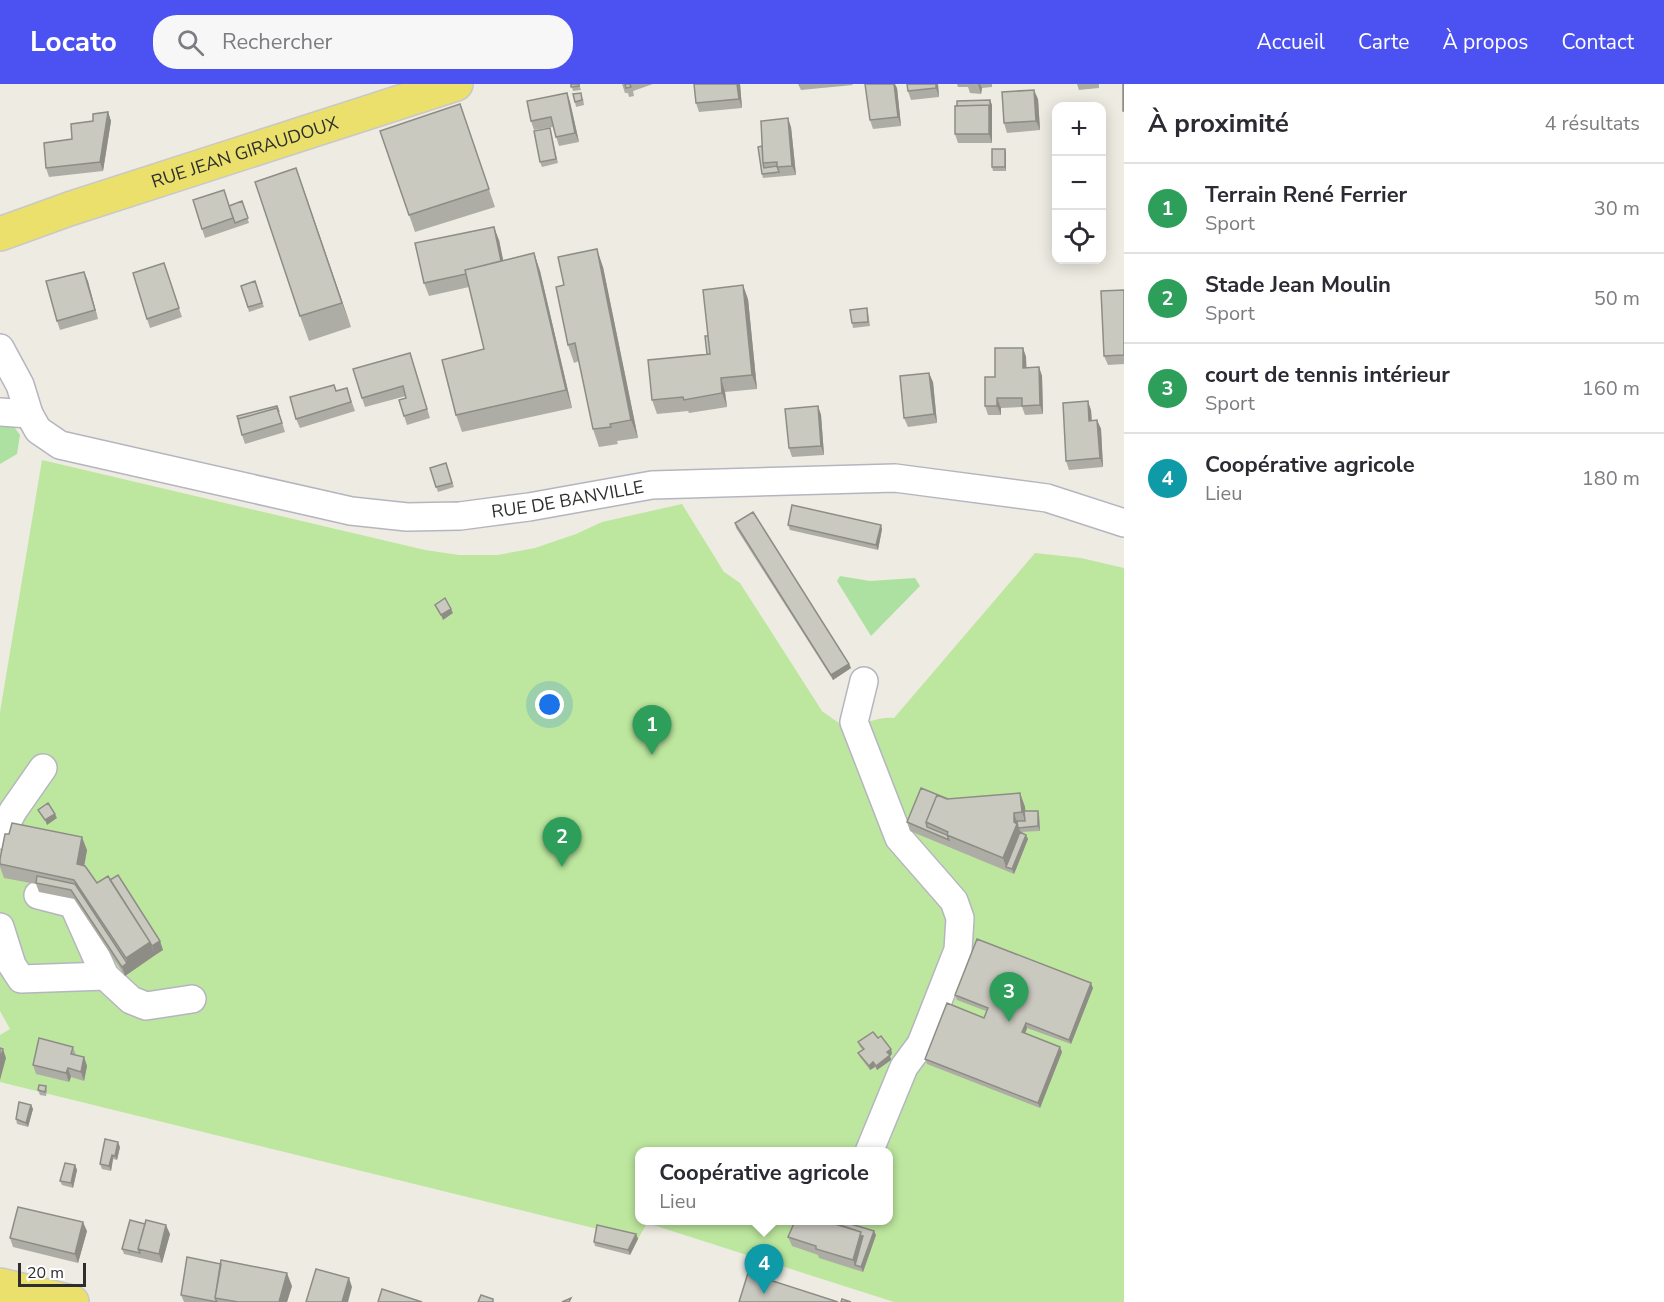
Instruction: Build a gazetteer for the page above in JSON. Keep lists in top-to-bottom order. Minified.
{"streets":{"main road":["RUE JEAN GIRAUDOUX"],"street":["RUE DE BANVILLE"]},"scale_bar":"20 m","page":{"header":"Locato","search":"Rechercher","nav":["Accueil","Carte","À propos","Contact"],"heading":["À proximité","4 résultats"],"map_buttons":["+","−"],"list":[{"mark":"1","name":"Terrain René Ferrier","note":"Sport","value":"30 m"},{"mark":"2","name":"Stade Jean Moulin","note":"Sport","value":"50 m"},{"mark":"3","name":"court de tennis intérieur","note":"Sport","value":"160 m"},{"mark":"4","name":"Coopérative agricole","note":"Lieu","value":"180 m"}],"pins":["1","2","3","4"],"popup":["Coopérative agricole","Lieu"],"scale":"20 m"}}
